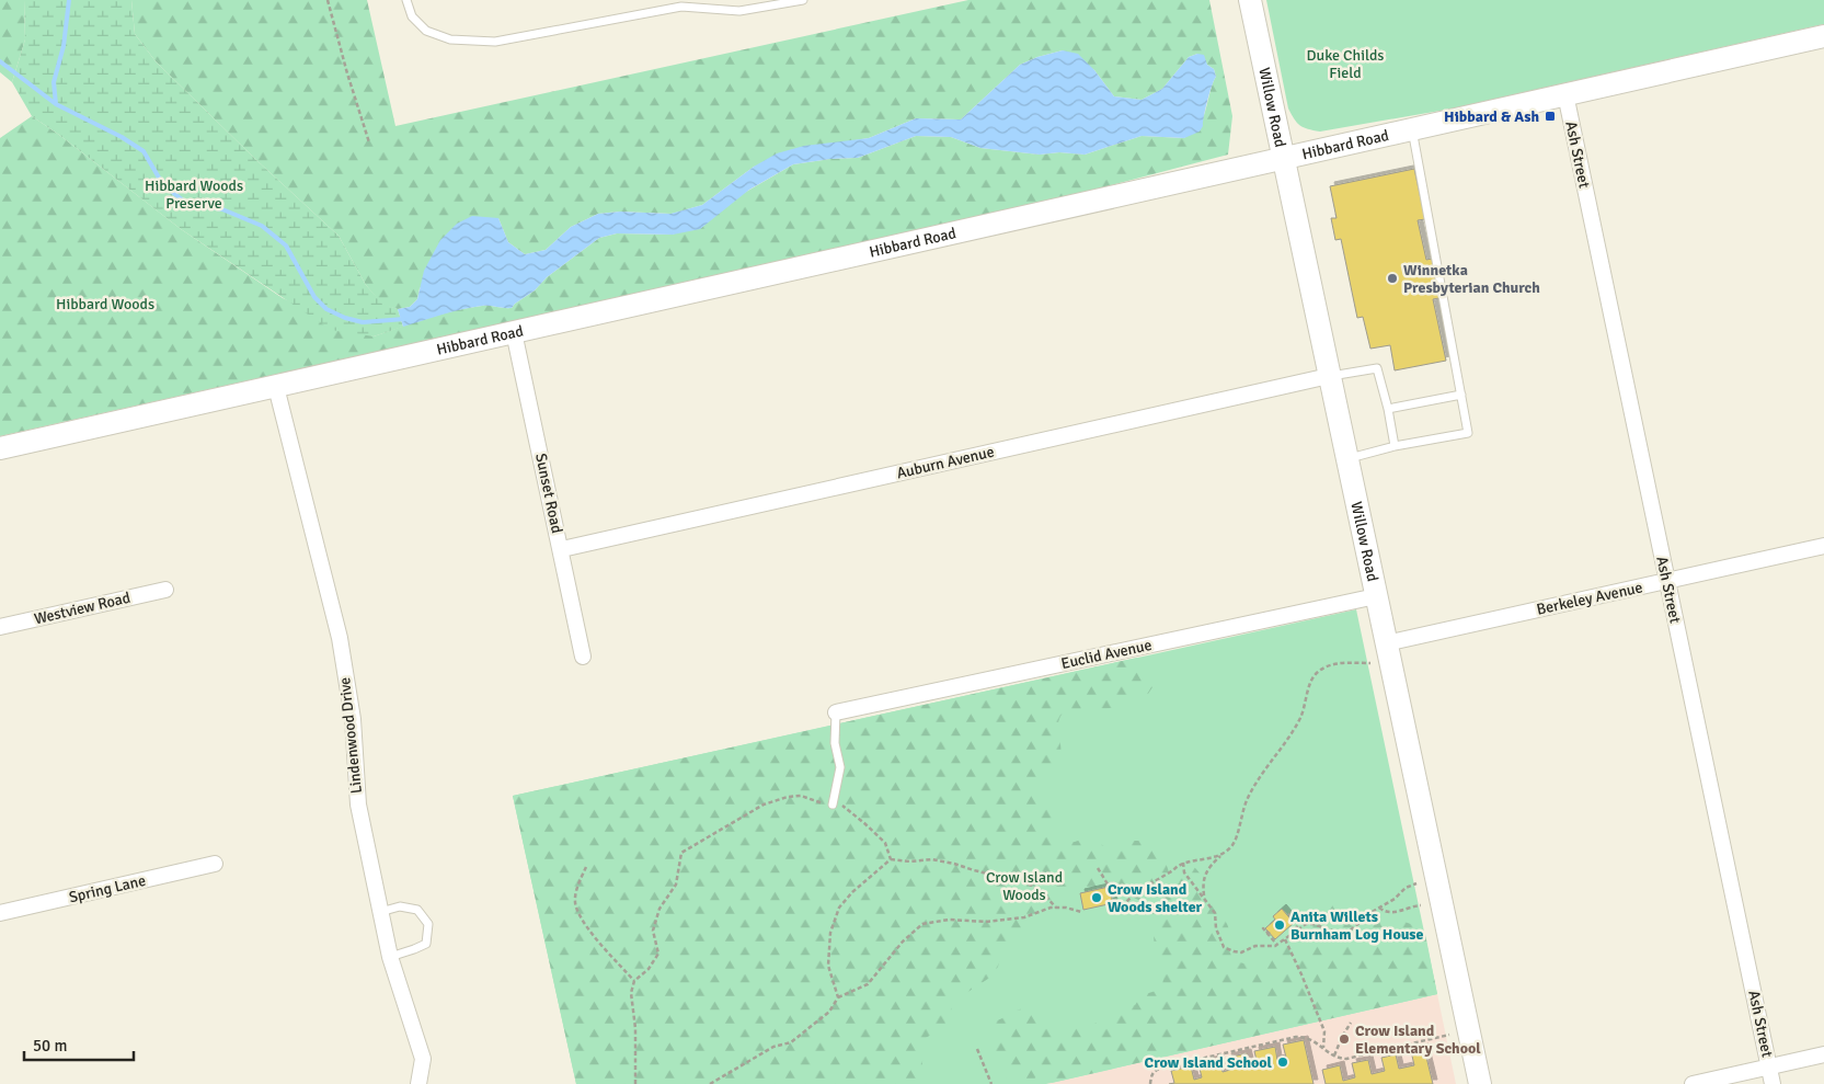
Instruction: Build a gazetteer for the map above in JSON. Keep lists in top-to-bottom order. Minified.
{"streets":{"street":["Willow Road","Hibbard Road","Ash Street","Auburn Avenue","Sunset Road","Berkeley Avenue","Westview Road","Euclid Avenue","Lindenwood Drive","Spring Lane"]},"crossings":[["Willow Road","Hibbard Road"],["Willow Road","Auburn Avenue"],["Willow Road","Berkeley Avenue"],["Willow Road","Euclid Avenue"],["Hibbard Road","Ash Street"],["Hibbard Road","Sunset Road"],["Hibbard Road","Lindenwood Drive"],["Ash Street","Berkeley Avenue"],["Auburn Avenue","Sunset Road"]],"parks":["Duke Childs Field","Hibbard Woods Preserve","Hibbard Woods","Crow Island Woods"],"places":{"transit":["Hibbard & Ash"],"other":["Winnetka Presbyterian Church","Crow Island Woods shelter","Anita Willets Burnham Log House","Crow Island Elementary School","Crow Island School"]},"scale_bar":"50 m"}
